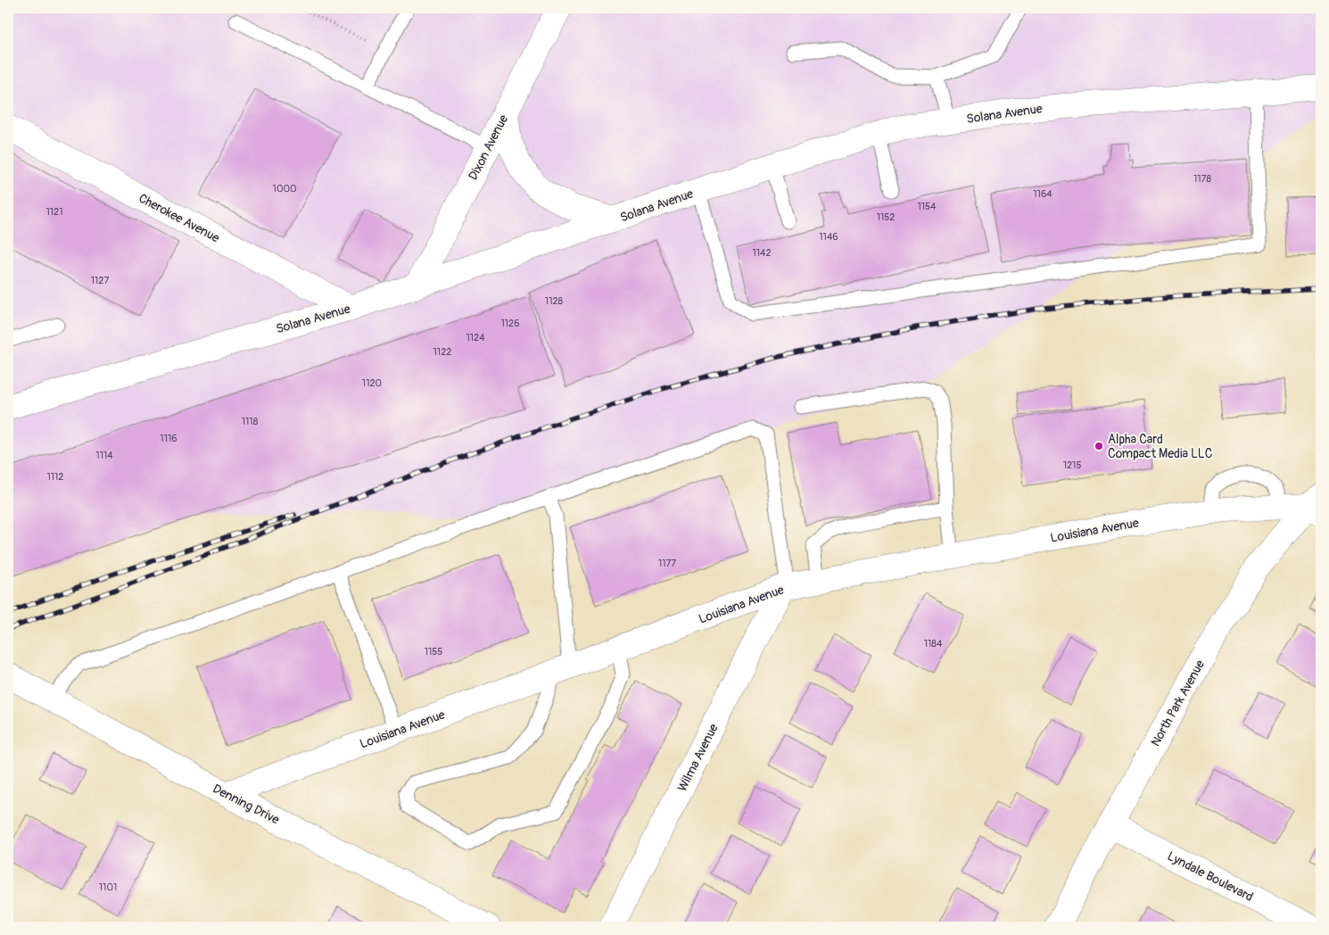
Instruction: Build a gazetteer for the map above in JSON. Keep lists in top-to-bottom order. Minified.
{"streets":{"street":["Solana Avenue","Dixon Avenue","Cherokee Avenue","Louisiana Avenue","North Park Avenue","Wilma Avenue","Denning Drive","Lyndale Boulevard"]},"crossings":[["Solana Avenue","Dixon Avenue"],["Solana Avenue","Cherokee Avenue"],["Louisiana Avenue","North Park Avenue"],["Louisiana Avenue","Wilma Avenue"],["Louisiana Avenue","Denning Drive"],["North Park Avenue","Lyndale Boulevard"]],"places":["Alpha Card Compact Media LLC"],"house_numbers":["1178","1000","1164","1154","1121","1152","1146","1142","1127","1128","1126","1124","1122","1120","1118","1116","1114","1215","1112","1177","1184","1155","1101"]}
